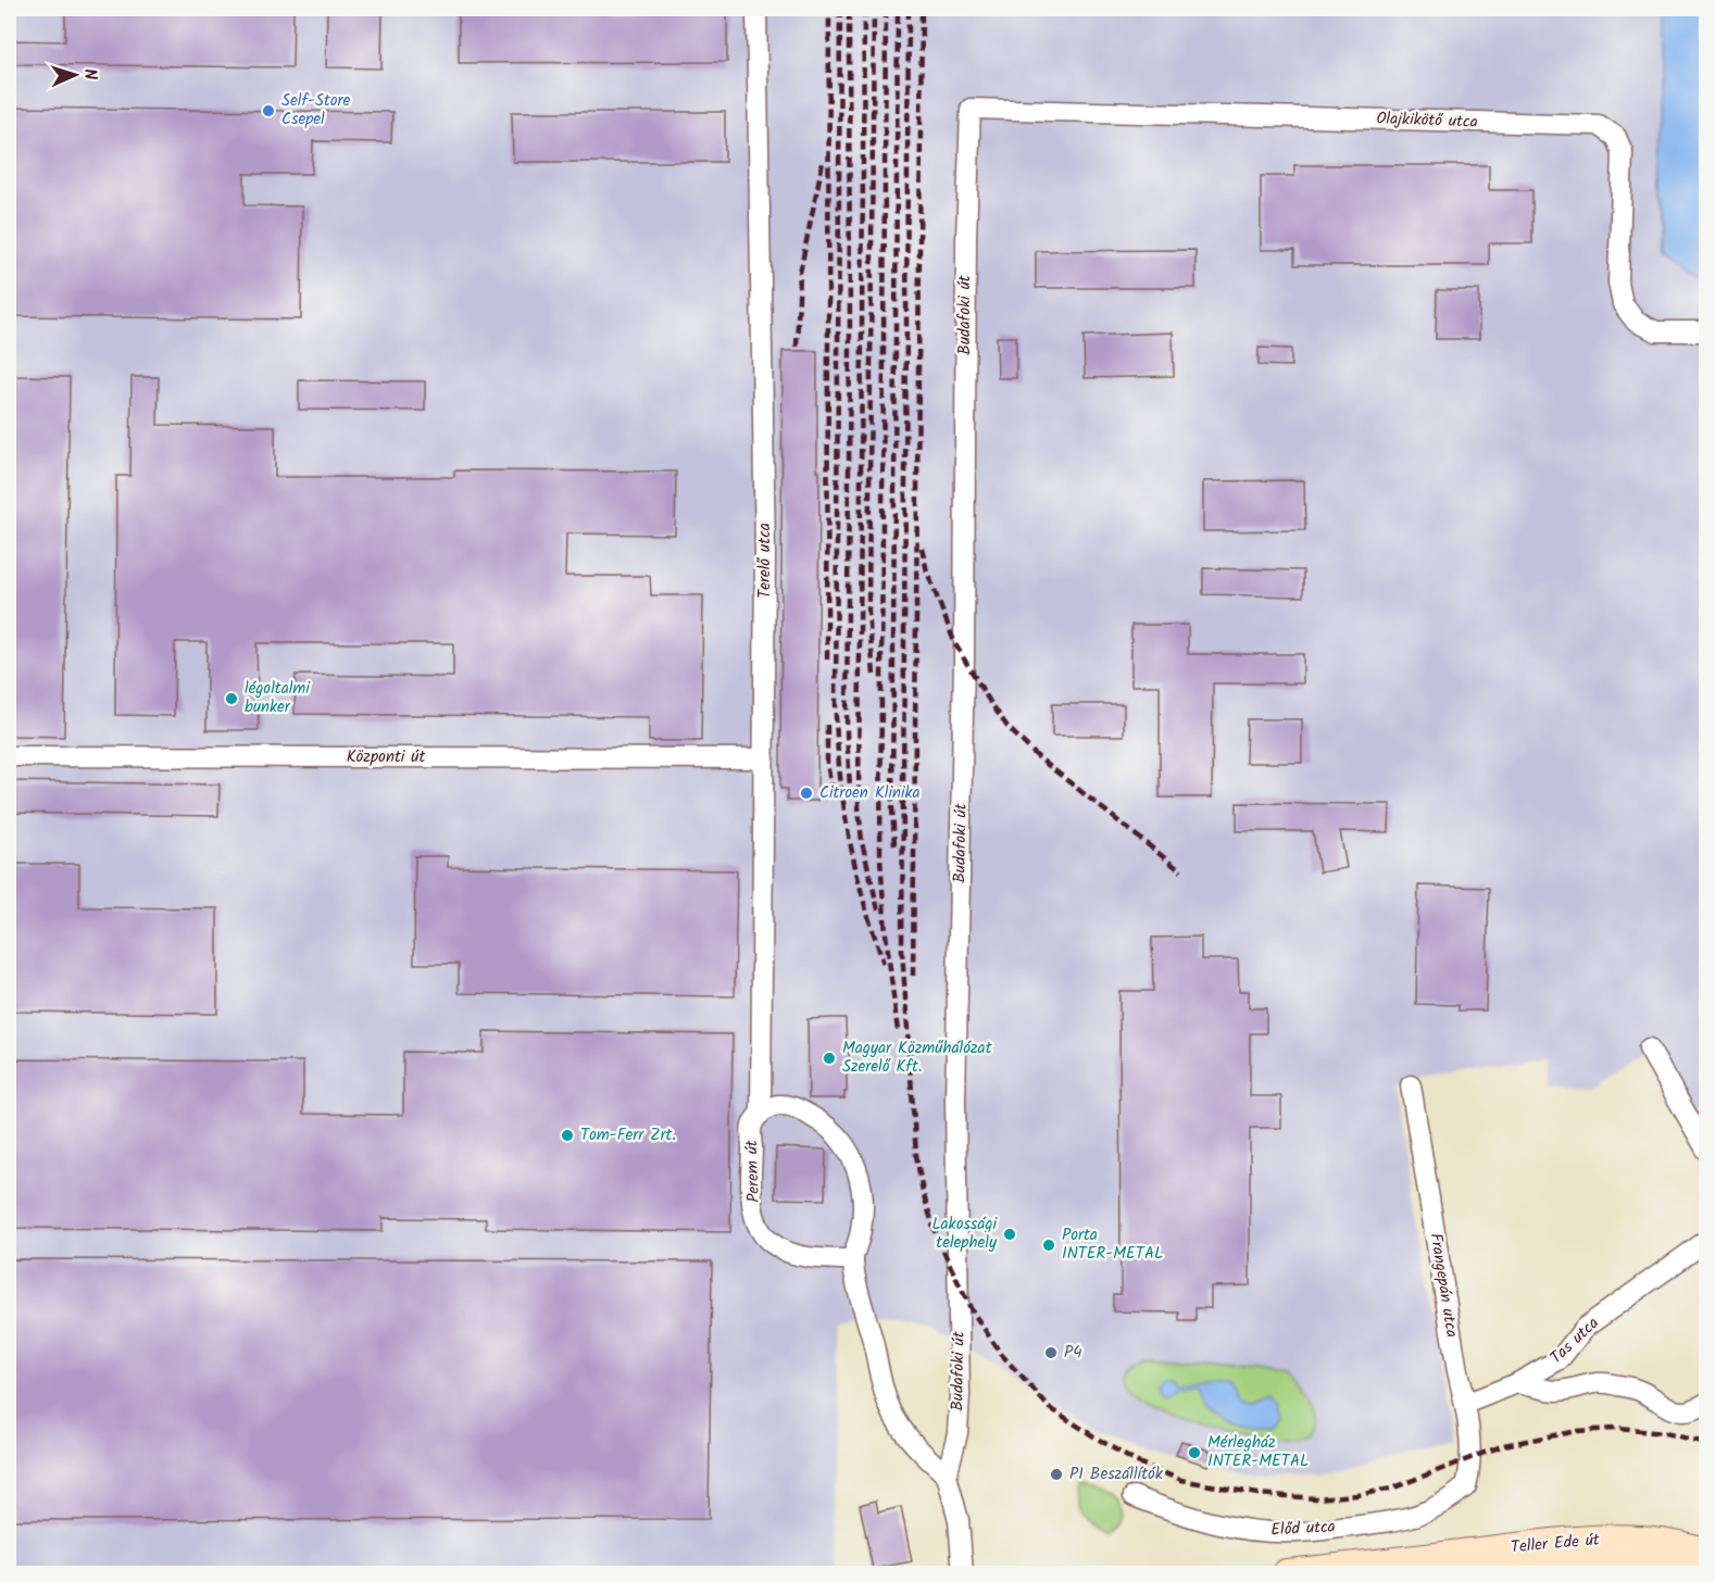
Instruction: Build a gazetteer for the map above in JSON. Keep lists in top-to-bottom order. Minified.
{"streets":{"main road":["Teller Ede út"],"street":["Olajkikötő utca","Budafoki út","Terelő utca","Központi út","Perem út","Frangepán utca","Tas utca","Előd utca"]},"crossings":[["Olajkikötő utca","Budafoki út"],["Terelő utca","Központi út"],["Terelő utca","Perem út"],["Frangepán utca","Tas utca"],["Frangepán utca","Előd utca"]],"places":["Self-Store Csepel","légoltalmi bunker","Citroen Klinika","Magyar Közműhálózat Szerelő Kft.","Tom-Ferr Zrt.","Lakossági telephely","Porta INTER-METAL","P4","Mérlegház INTER-METAL","P1 Beszállítók"],"north":"right"}
